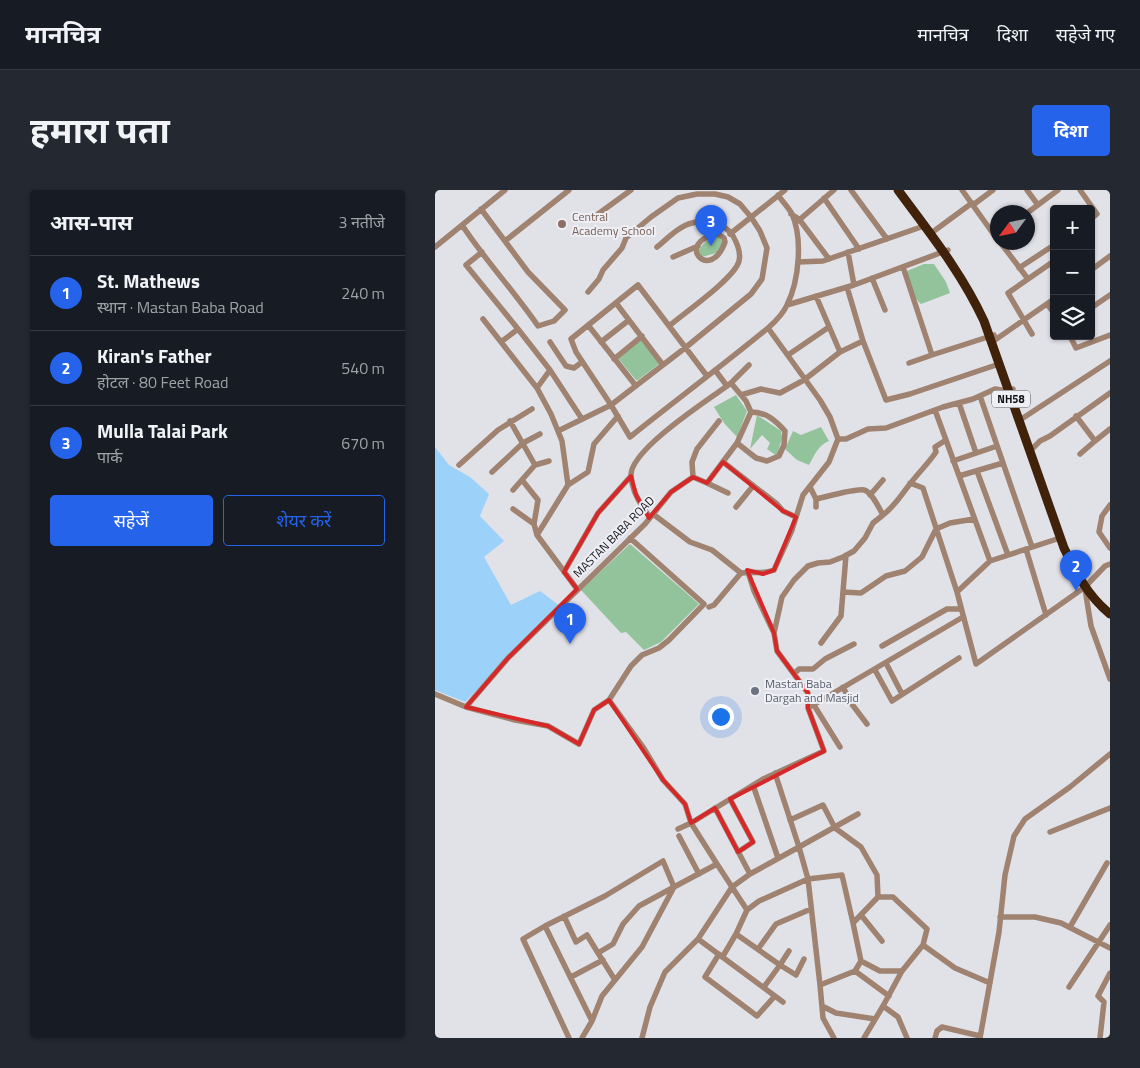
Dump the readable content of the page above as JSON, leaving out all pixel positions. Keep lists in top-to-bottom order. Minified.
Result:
{"streets":{"highway":["NH58"],"street":["MASTAN BABA ROAD"]},"places":["Central Academy School","Mastan Baba Dargah and Masjid"],"north":"bottom left","page":{"header":"मानचित्र","nav":["मानचित्र","दिशा","सहेजे गए"],"title":"हमारा पता","buttons":["दिशा",["सहेजें","शेयर करें"]],"heading":["आस-पास","3 नतीजे"],"map_buttons":["+","−"],"pins":["3","2","1"],"list":[{"mark":"1","name":"St. Mathews","note":"स्थान · Mastan Baba Road","value":"240 m"},{"mark":"2","name":"Kiran's Father","note":"होटल · 80 Feet Road","value":"540 m"},{"mark":"3","name":"Mulla Talai Park","note":"पार्क","value":"670 m"}]}}
